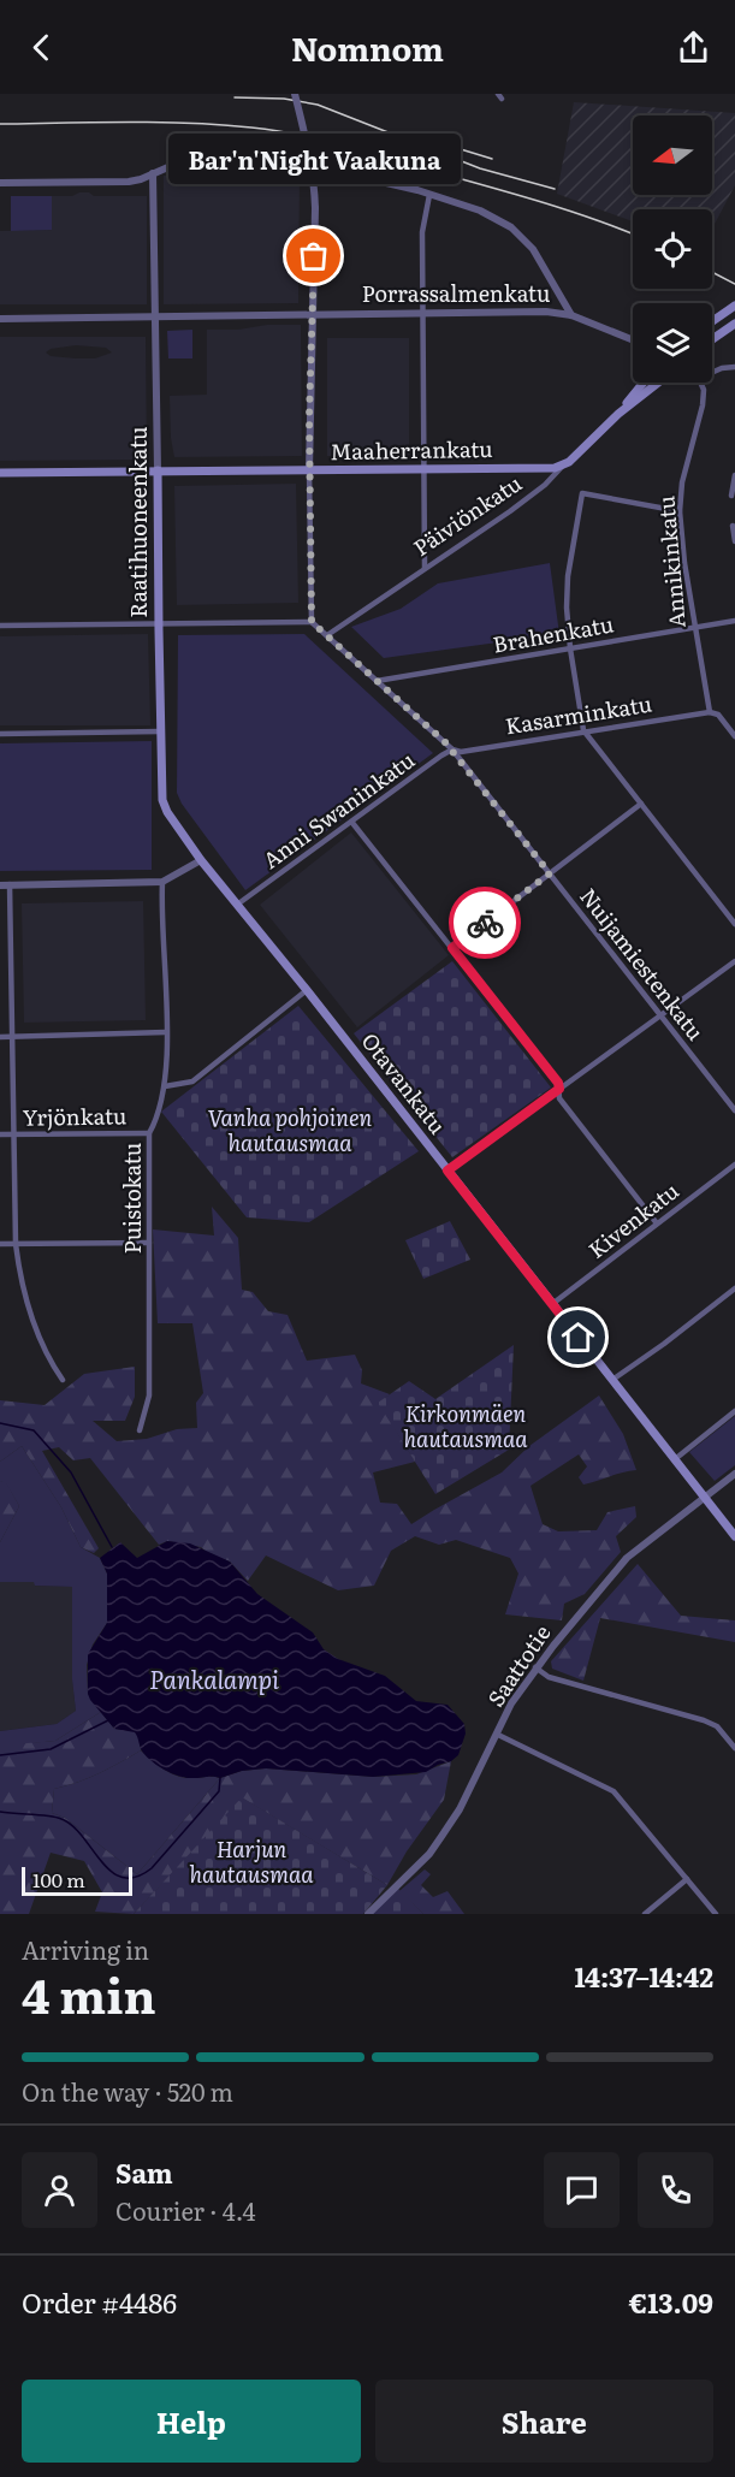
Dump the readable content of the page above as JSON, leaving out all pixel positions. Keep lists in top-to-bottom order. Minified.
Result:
{"streets":{"main road":["Maaherrankatu","Päiviönkatu","Raatihuoneenkatu","Otavankatu"],"street":["Porrassalmenkatu","Annikinkatu","Brahenkatu","Kasarminkatu","Anni Swaninkatu","Nuijamiestenkatu","Yrjönkatu","Puistokatu","Kivenkatu","Saattotie"]},"crossings":[["Porrassalmenkatu","Raatihuoneenkatu"],["Maaherrankatu","Päiviönkatu"],["Maaherrankatu","Raatihuoneenkatu"],["Päiviönkatu","Nuijamiestenkatu"],["Raatihuoneenkatu","Otavankatu"],["Annikinkatu","Brahenkatu"],["Annikinkatu","Kasarminkatu"],["Brahenkatu","Nuijamiestenkatu"],["Kasarminkatu","Anni Swaninkatu"],["Kasarminkatu","Nuijamiestenkatu"],["Anni Swaninkatu","Nuijamiestenkatu"],["Anni Swaninkatu","Otavankatu"],["Otavankatu","Kivenkatu"],["Otavankatu","Saattotie"],["Yrjönkatu","Puistokatu"]],"water":["Pankalampi"],"parks":["Vanha pohjoinen hautausmaa","Kirkonmäen hautausmaa","Harjun hautausmaa"],"places":["Bar'n'Night Vaakuna"],"scale_bar":"100 m","north":"left","page":{"header":"Nomnom","bubble":"Bar'n'Night Vaakuna","scale":"100 m","heading":["4 min","Arriving in","14:37–14:42"],"panel":["Sam","Courier · 4.4","Order #4486","€13.09"],"bar":"On the way · 520 m","buttons":["Help","Share"]}}
